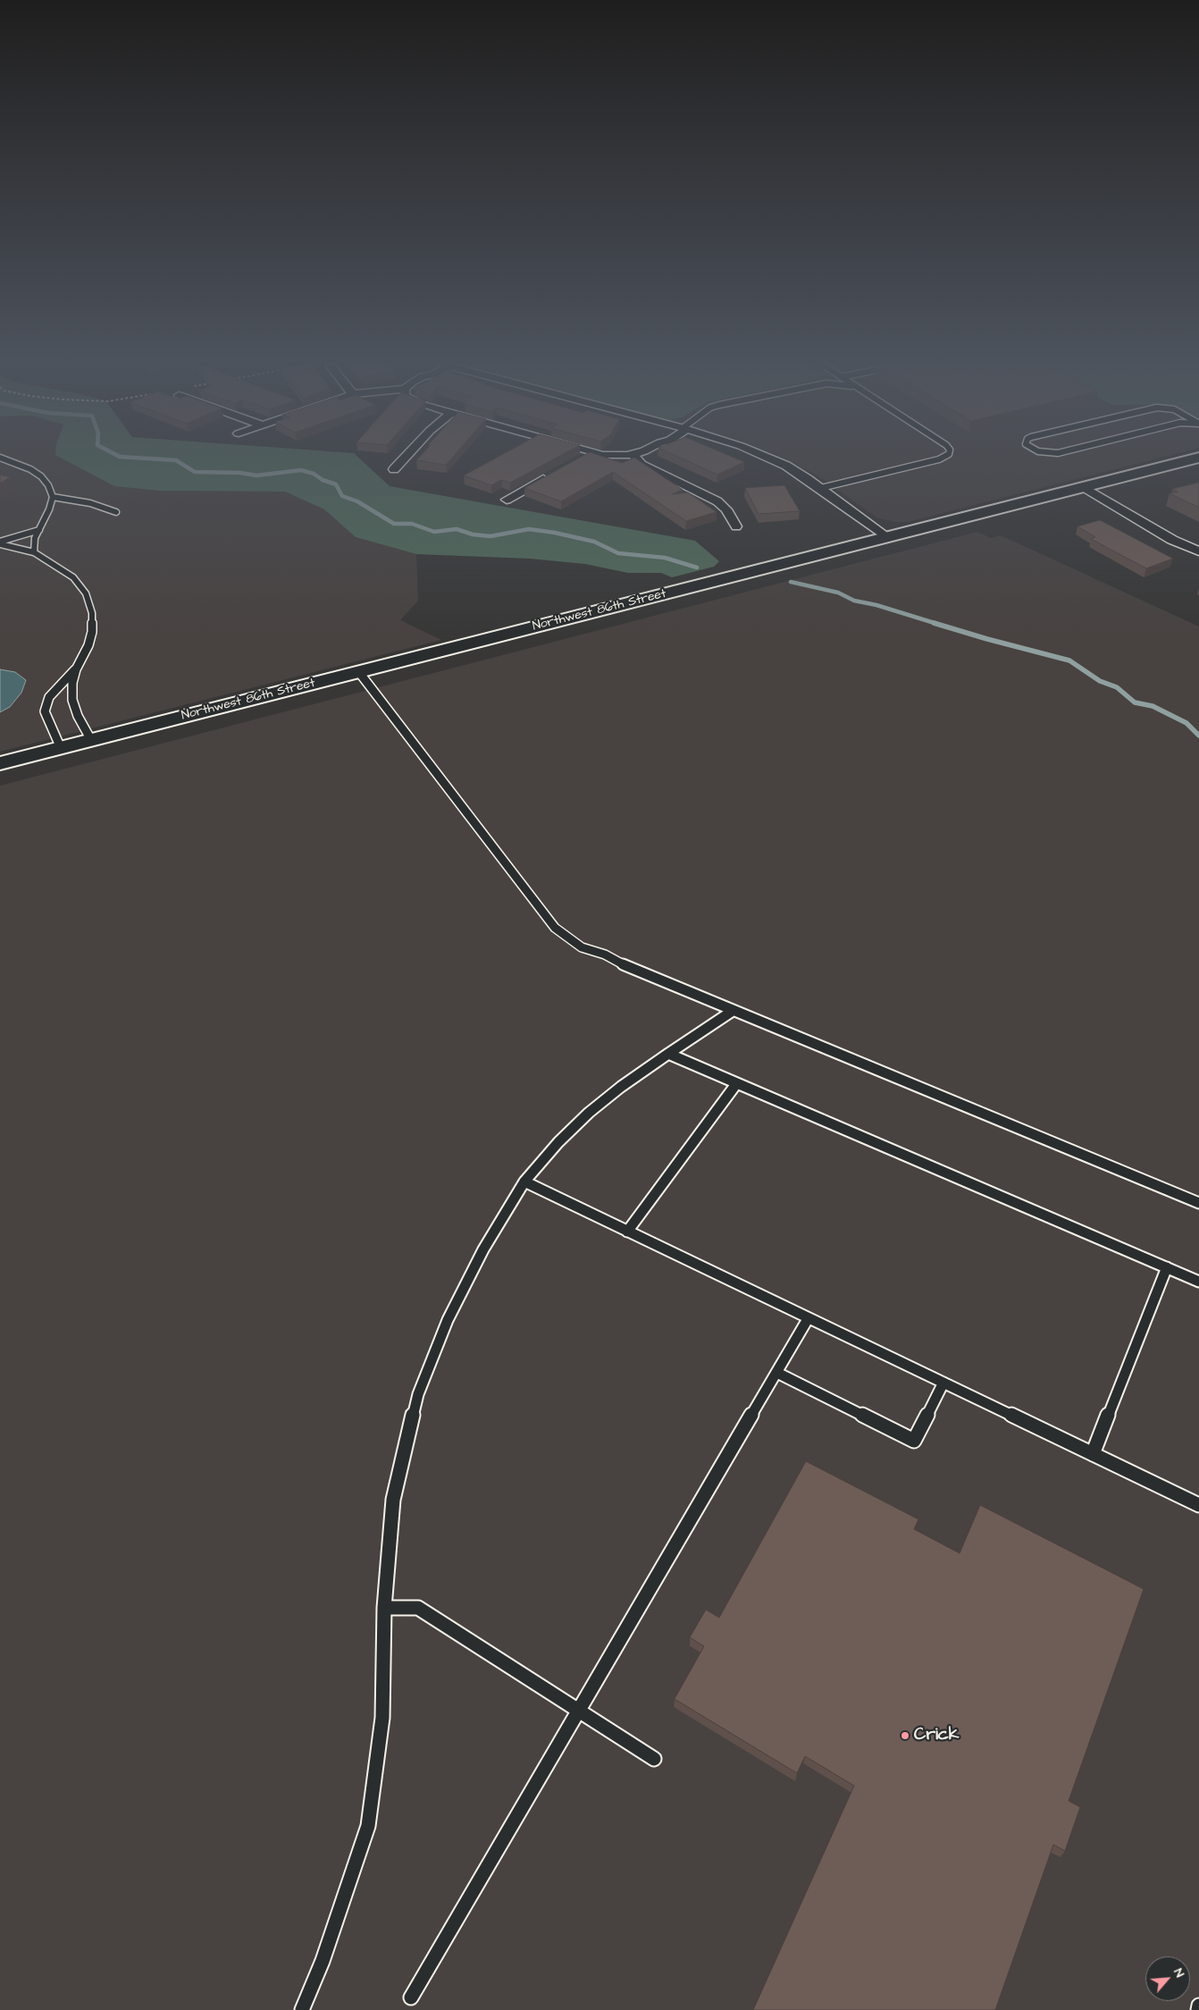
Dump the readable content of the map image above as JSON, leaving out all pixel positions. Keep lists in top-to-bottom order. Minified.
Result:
{"streets":{"main road":["Northwest 86th Street"]},"places":["Crick"],"north":"top right"}
